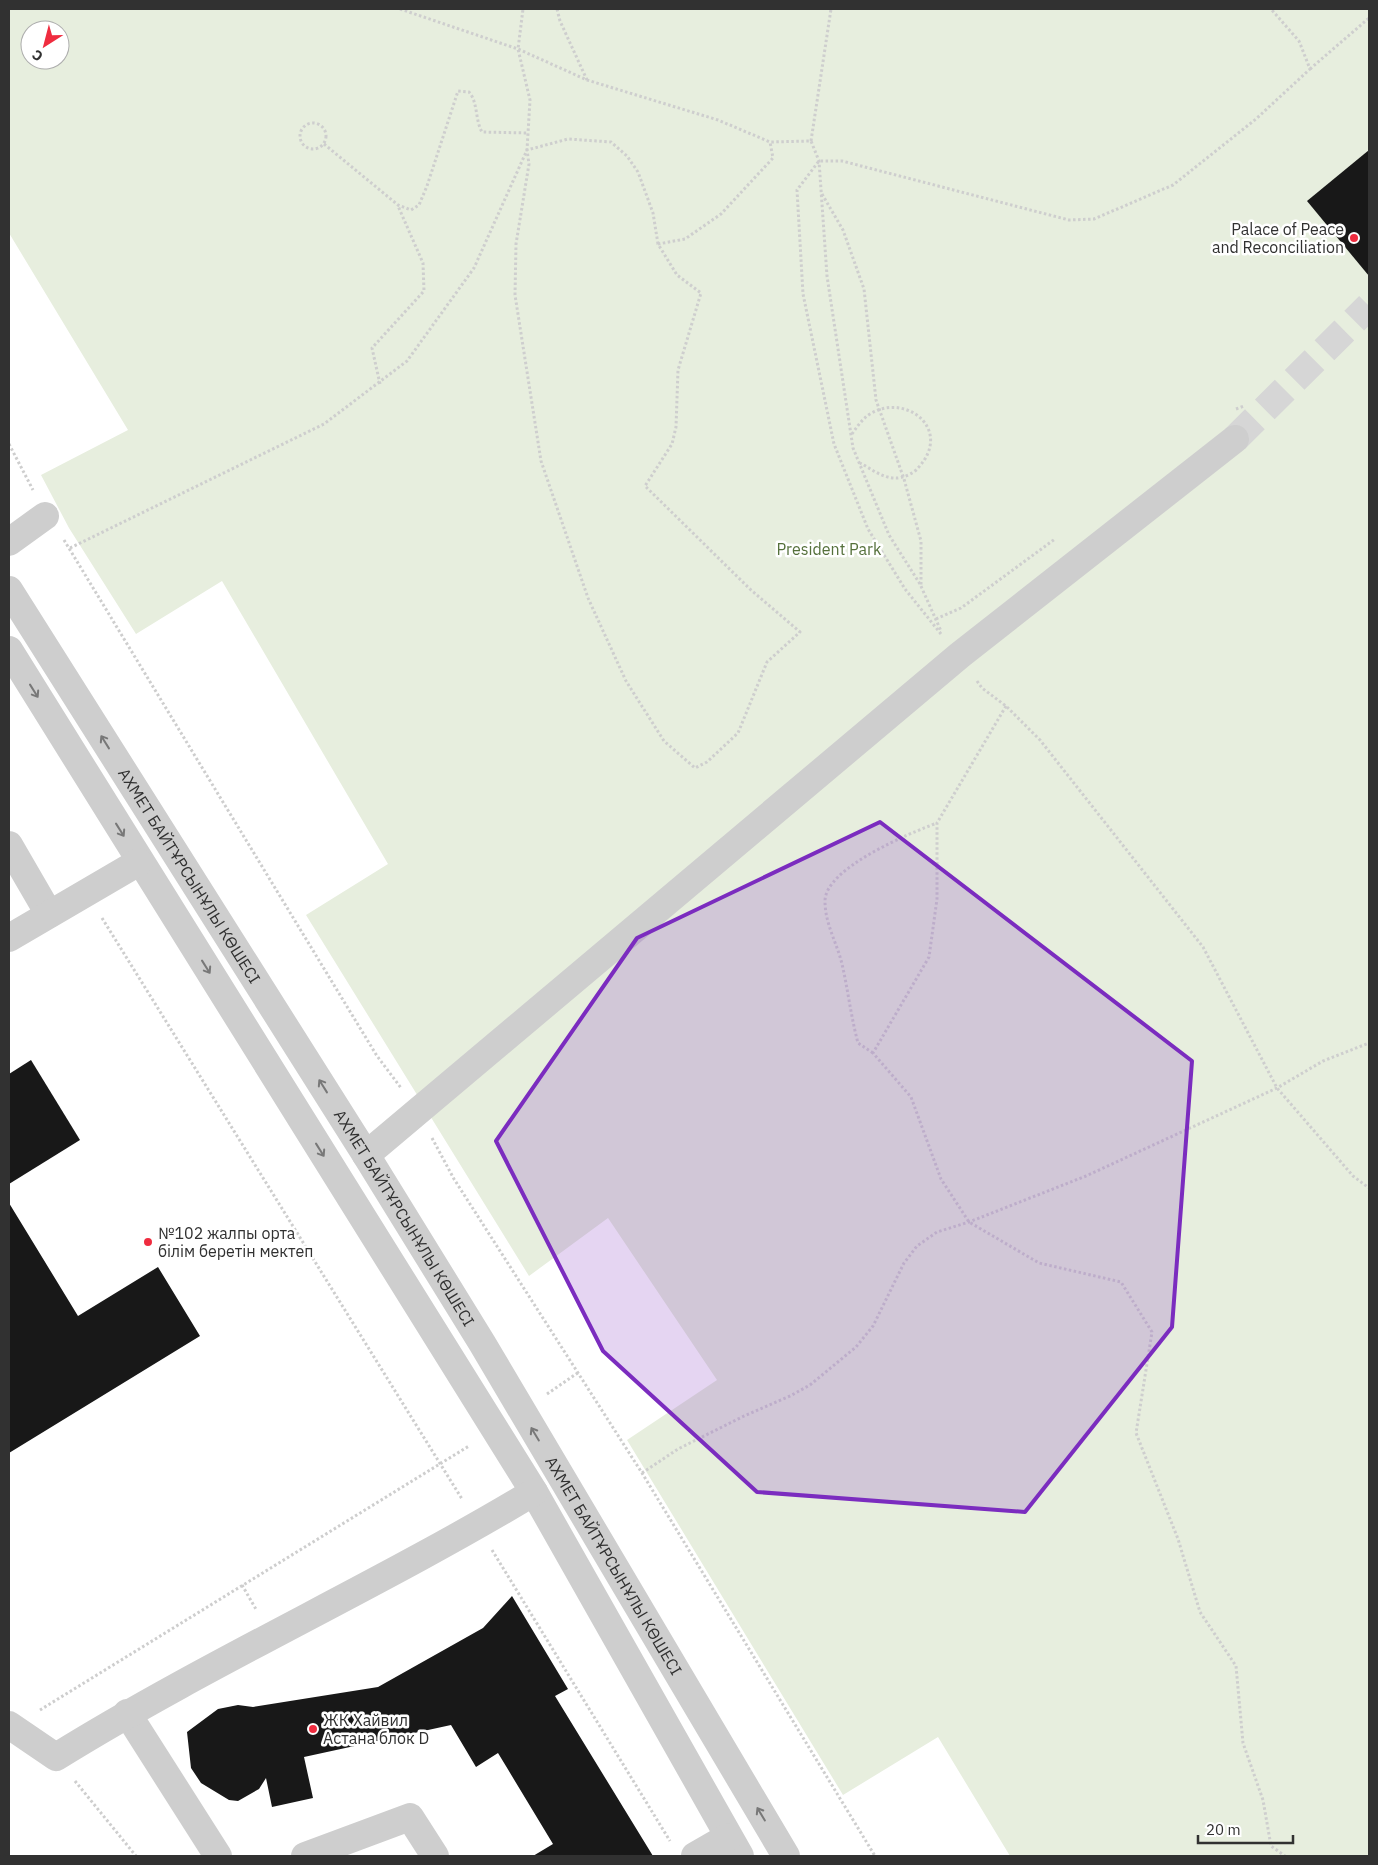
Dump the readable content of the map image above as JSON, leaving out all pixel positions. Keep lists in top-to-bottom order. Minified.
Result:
{"streets":{"street":["АХМЕТ БАЙТҰРСЫНҰЛЫ КӨШЕСІ"]},"parks":["President Park"],"places":["Palace of Peace and Reconciliation","№102 жалпы орта білім беретін мектеп","ЖК Хайвил Астана блок D"],"scale_bar":"20 m","north":"bottom left"}
